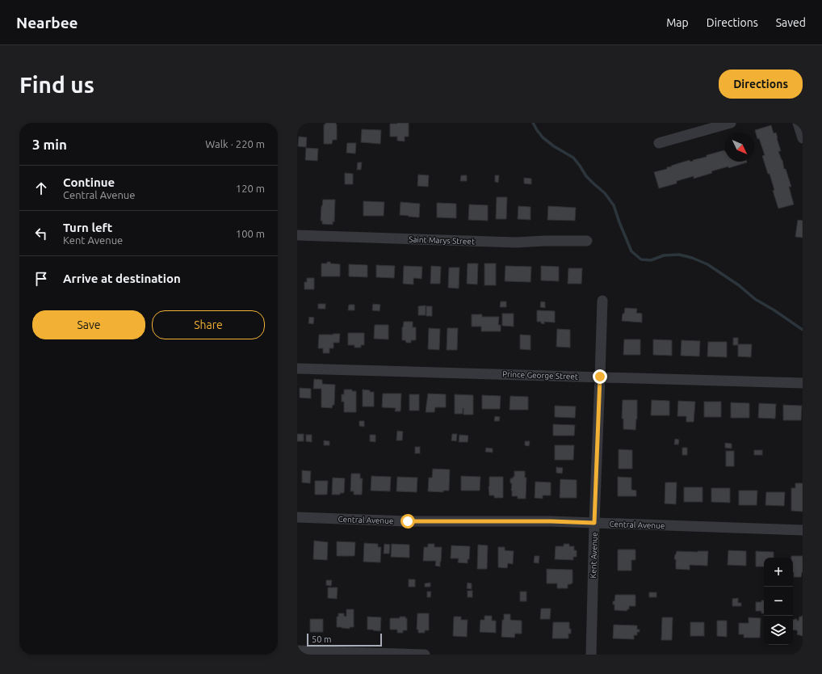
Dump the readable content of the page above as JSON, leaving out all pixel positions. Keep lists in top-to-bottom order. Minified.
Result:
{"streets":{"street":["Saint Marys Street","Prince George Street","Central Avenue","Kent Avenue"]},"crossings":[["Prince George Street","Kent Avenue"],["Central Avenue","Kent Avenue"]],"scale_bar":"50 m","north":"bottom right","page":{"header":"Nearbee","nav":["Map","Directions","Saved"],"buttons":["Directions",["Save","Share"]],"title":"Find us","heading":["3 min","Walk · 220 m"],"list":[["Continue","Central Avenue","120 m"],["Turn left","Kent Avenue","100 m"],"Arrive at destination"],"map_buttons":["+","−"],"scale":"50 m"}}
